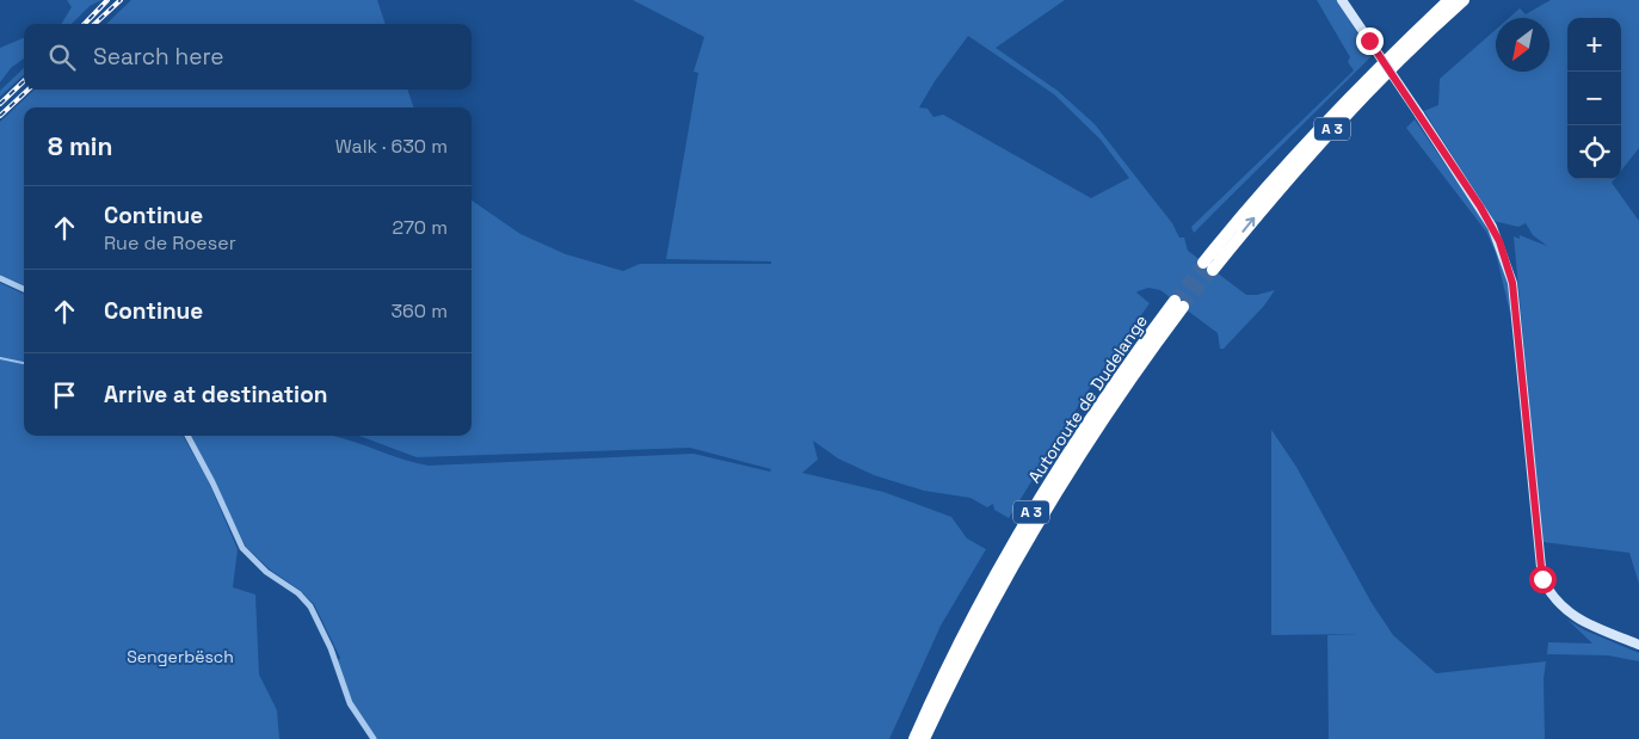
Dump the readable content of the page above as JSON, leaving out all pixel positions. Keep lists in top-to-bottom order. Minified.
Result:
{"streets":{"highway":["A 3","Autoroute de Dudelange"]},"parks":["Sengerbësch"],"north":"bottom left","page":{"map_buttons":["+","−"],"search":"Search here","heading":["8 min","Walk · 630 m"],"list":[["Continue","Rue de Roeser","270 m"],["Continue","360 m"],"Arrive at destination"]}}
